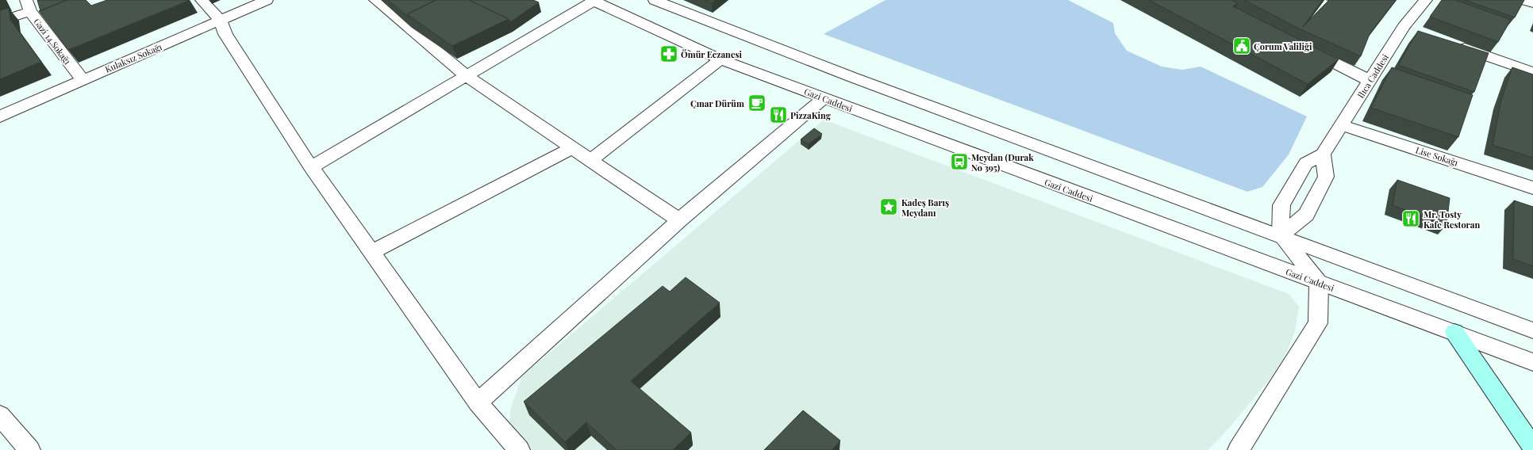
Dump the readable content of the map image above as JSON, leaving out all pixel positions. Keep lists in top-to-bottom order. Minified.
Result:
{"streets":{"street":["Gazi 14.Sokağı","Kulaksız Sokağı","Ilıca Caddesi","Gazi Caddesi","Lise Sokağı"]},"crossings":[["Gazi 14.Sokağı","Kulaksız Sokağı"],["Ilıca Caddesi","Lise Sokağı"]],"places":{"public building":["Çorum Valiliği"],"pharmacy":["Ömür Eczanesi"],"cafe":["Çınar Dürüm"],"restaurant":["PizzaKing","Mr. Tosty Kafe Restoran"],"bus stop":["Meydan (Durak No 395)"],"place":["Kadeş Barış Meydanı"]}}
